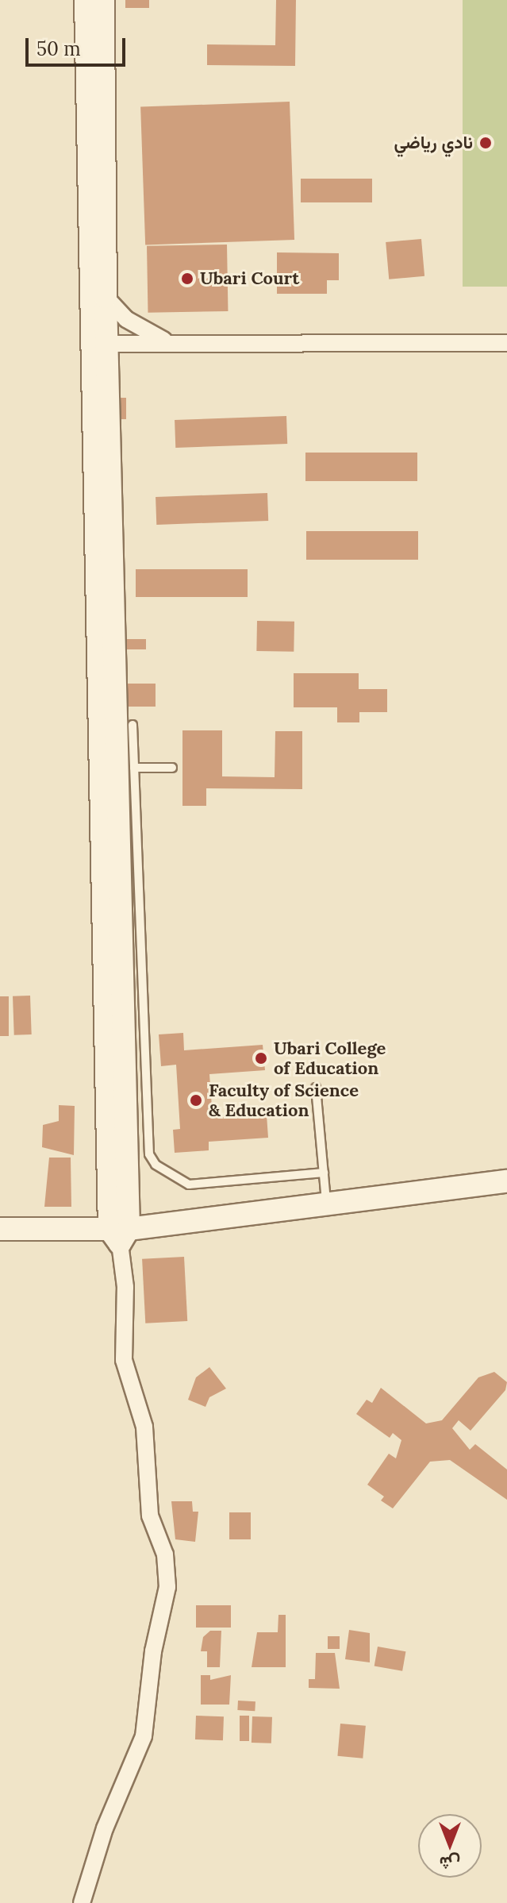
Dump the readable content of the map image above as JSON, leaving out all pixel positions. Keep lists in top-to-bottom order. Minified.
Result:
{"places":["نادي رياضي","Ubari Court","Ubari College of Education","Faculty of Science & Education"],"scale_bar":"50 m","north":"bottom"}
